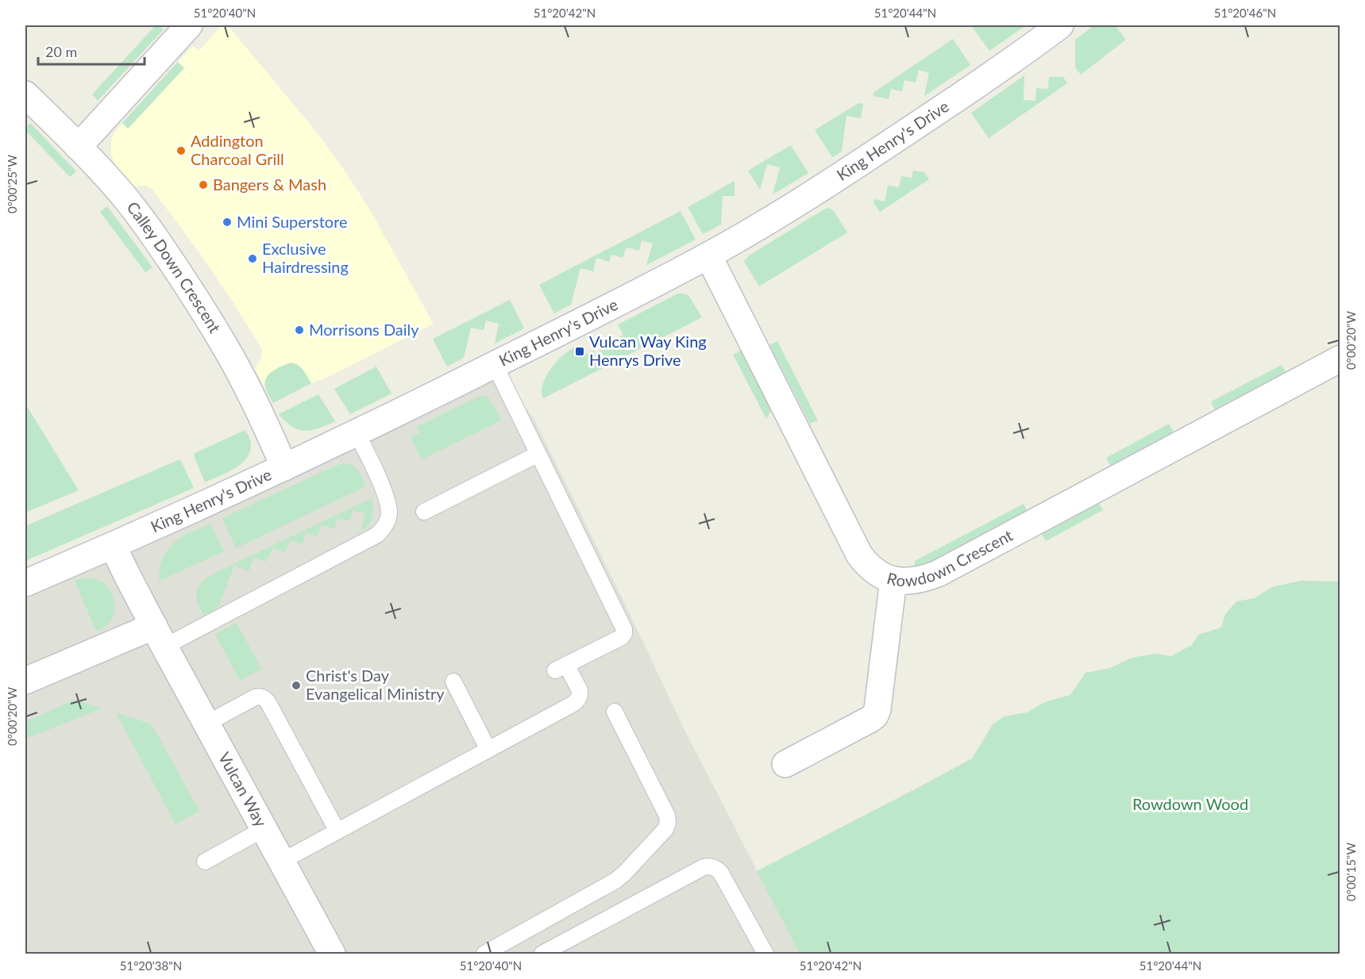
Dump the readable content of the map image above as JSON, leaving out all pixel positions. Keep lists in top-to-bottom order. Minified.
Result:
{"streets":{"street":["King Henry's Drive","Calley Down Crescent","Rowdown Crescent","Vulcan Way"]},"crossings":[["King Henry's Drive","Calley Down Crescent"],["King Henry's Drive","Rowdown Crescent"],["King Henry's Drive","Vulcan Way"]],"parks":["Rowdown Wood"],"places":{"other":["Addington Charcoal Grill","Bangers & Mash","Mini Superstore","Exclusive Hairdressing","Morrisons Daily","Christ's Day Evangelical Ministry"],"transit":["Vulcan Way King Henrys Drive"]},"scale_bar":"20 m","coordinates":["51°20'40\"N","51°20'42\"N","51°20'44\"N","51°20'46\"N","0°00'25\"W","0°00'20\"W","0°00'15\"W","51°20'38\"N"]}
